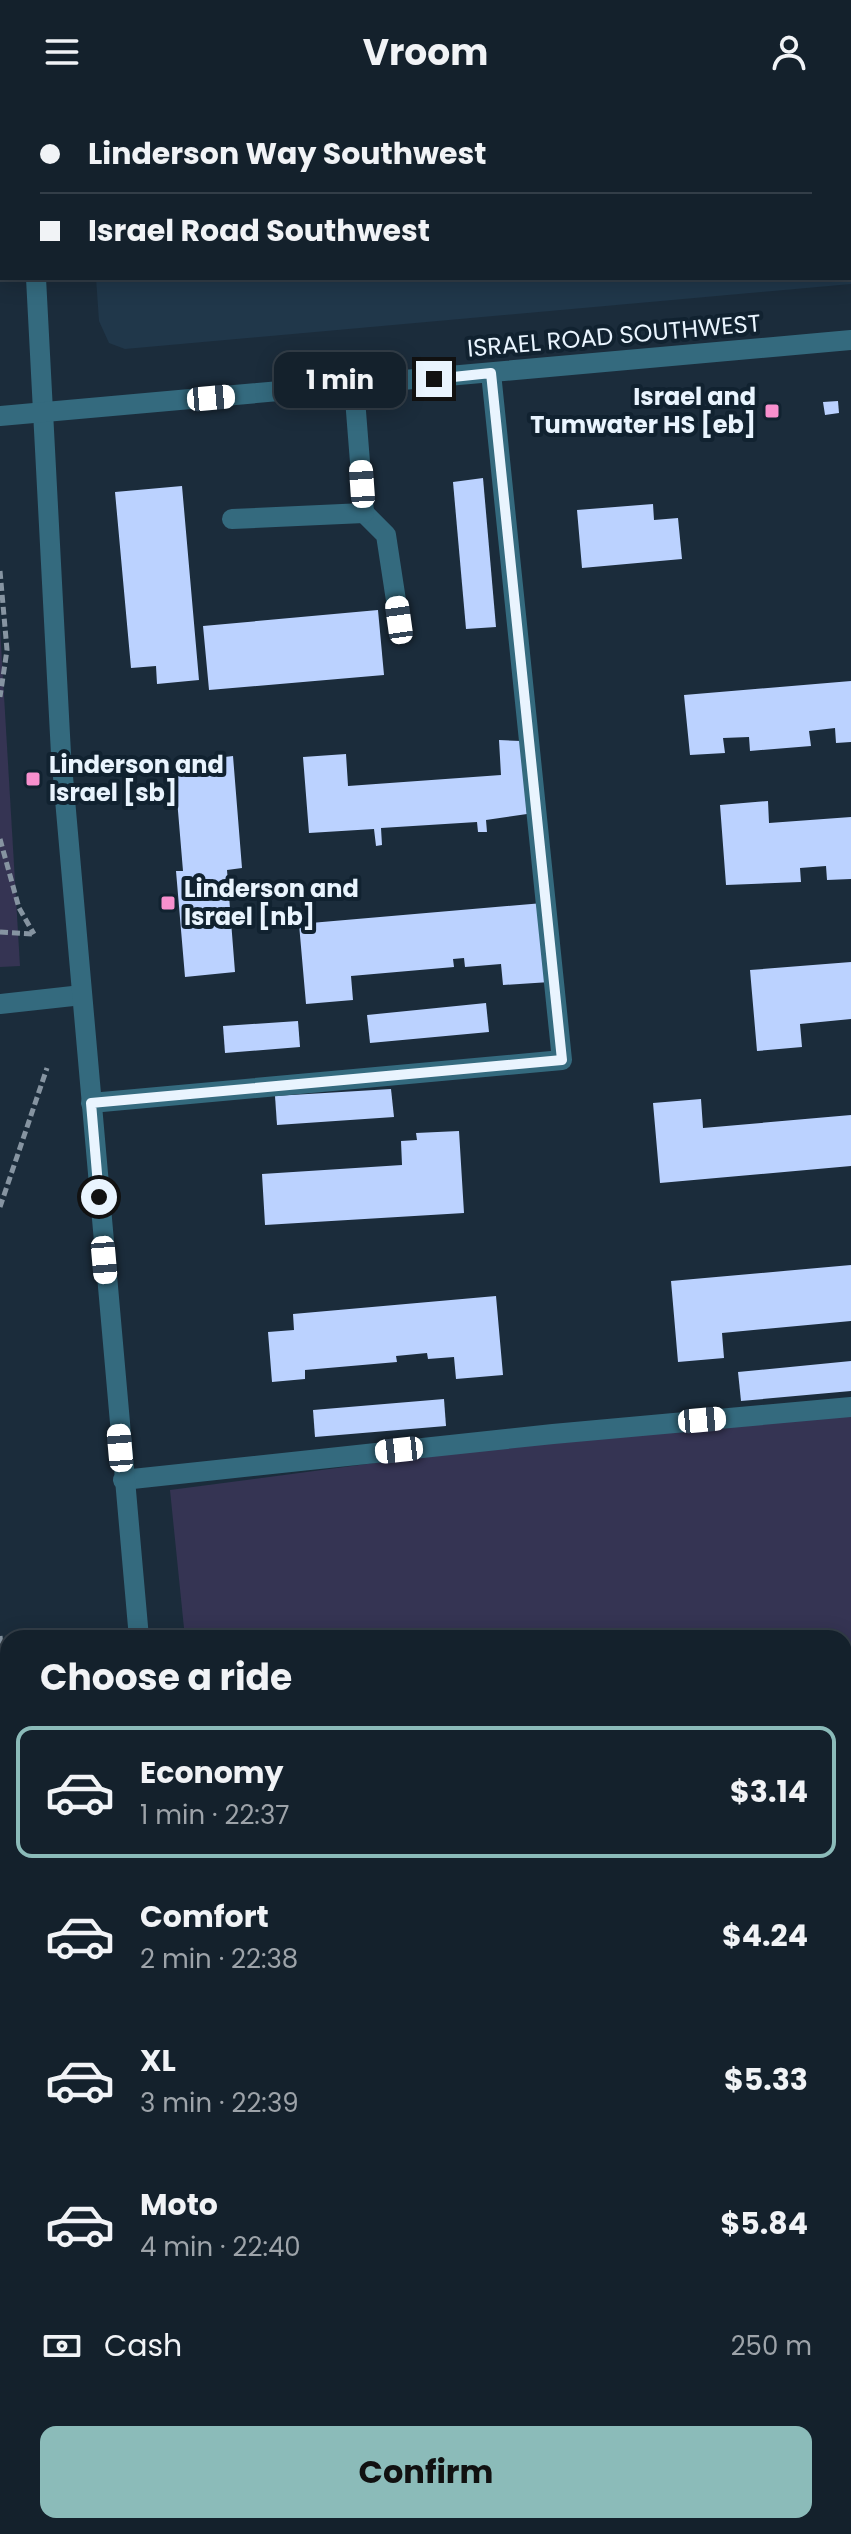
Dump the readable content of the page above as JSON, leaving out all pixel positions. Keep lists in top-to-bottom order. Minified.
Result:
{"streets":{"street":["ISRAEL ROAD SOUTHWEST"]},"places":{"transit":["Israel and Tumwater HS [eb]","Linderson and Israel [sb]","Linderson and Israel [nb]"]},"page":{"header":"Vroom","banner":["Linderson Way Southwest","Israel Road Southwest"],"bubble":"1 min","heading":"Choose a ride","list":[{"name":"Economy","note":"1 min · 22:37","value":"$3.14"},{"name":"Comfort","note":"2 min · 22:38","value":"$4.24"},{"name":"XL","note":"3 min · 22:39","value":"$5.33"},{"name":"Moto","note":"4 min · 22:40","value":"$5.84"}],"pay":["Cash","250 m"],"buttons":"Confirm"}}
